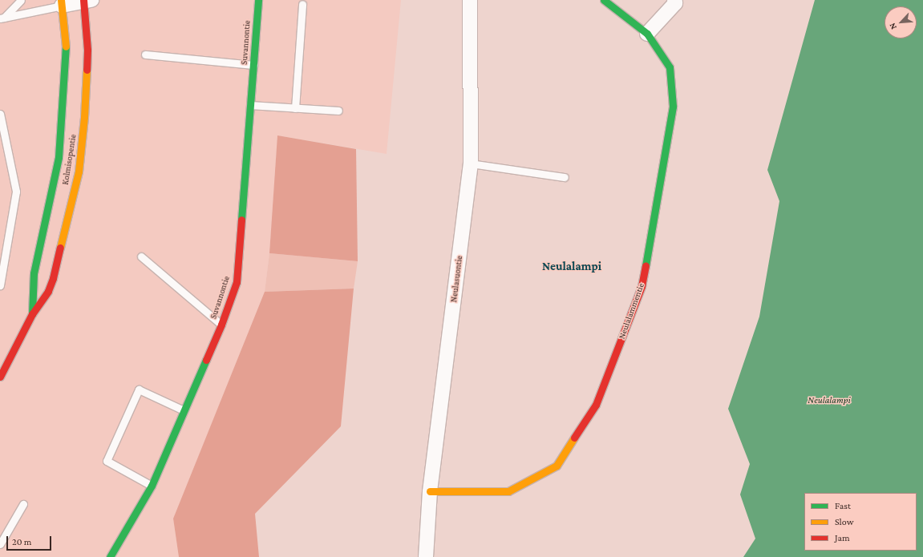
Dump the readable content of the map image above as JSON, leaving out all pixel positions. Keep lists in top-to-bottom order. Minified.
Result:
{"streets":{"street":["Suvannontie","Kolmisopentie","Neulasuontie","Neulalammentie"]},"crossings":[["Neulasuontie","Neulalammentie"]],"districts":["Neulalampi"],"water":["Neulalampi"],"legend":["Fast","Slow","Jam"],"scale_bar":"20 m","north":"bottom left"}
